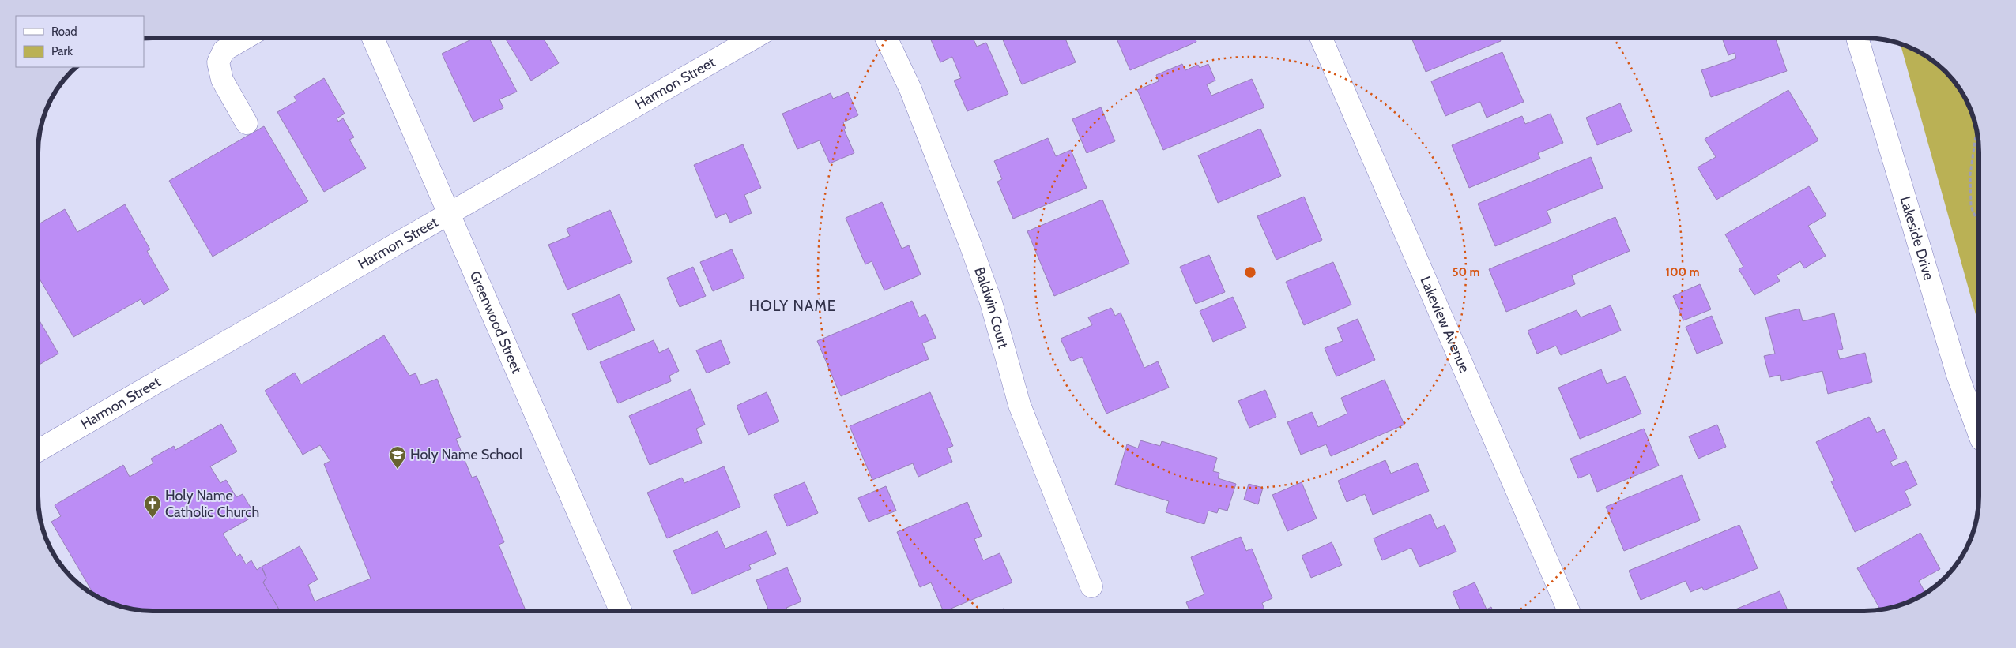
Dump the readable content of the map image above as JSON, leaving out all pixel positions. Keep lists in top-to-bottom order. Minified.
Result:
{"streets":{"street":["Harmon Street","Lakeside Drive","Baldwin Court","Greenwood Street","Lakeview Avenue"]},"crossings":[["Harmon Street","Greenwood Street"]],"districts":["HOLY NAME"],"places":{"school or university":["Holy Name School"],"church":["Holy Name Catholic Church"]},"legend":["Road","Park"],"rings":["50 m","100 m"]}
